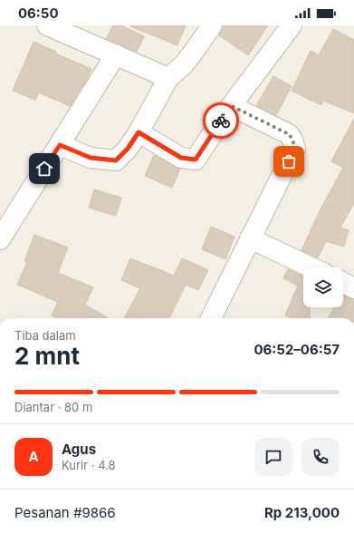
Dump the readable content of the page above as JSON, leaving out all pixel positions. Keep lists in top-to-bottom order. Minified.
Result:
{"page":{"status":"06:50","heading":["2 mnt","Tiba dalam","06:52–06:57"],"panel":["Agus","Kurir · 4.8","Pesanan #9866","Rp 213,000"],"bar":"Diantar · 80 m","round":"A"}}
